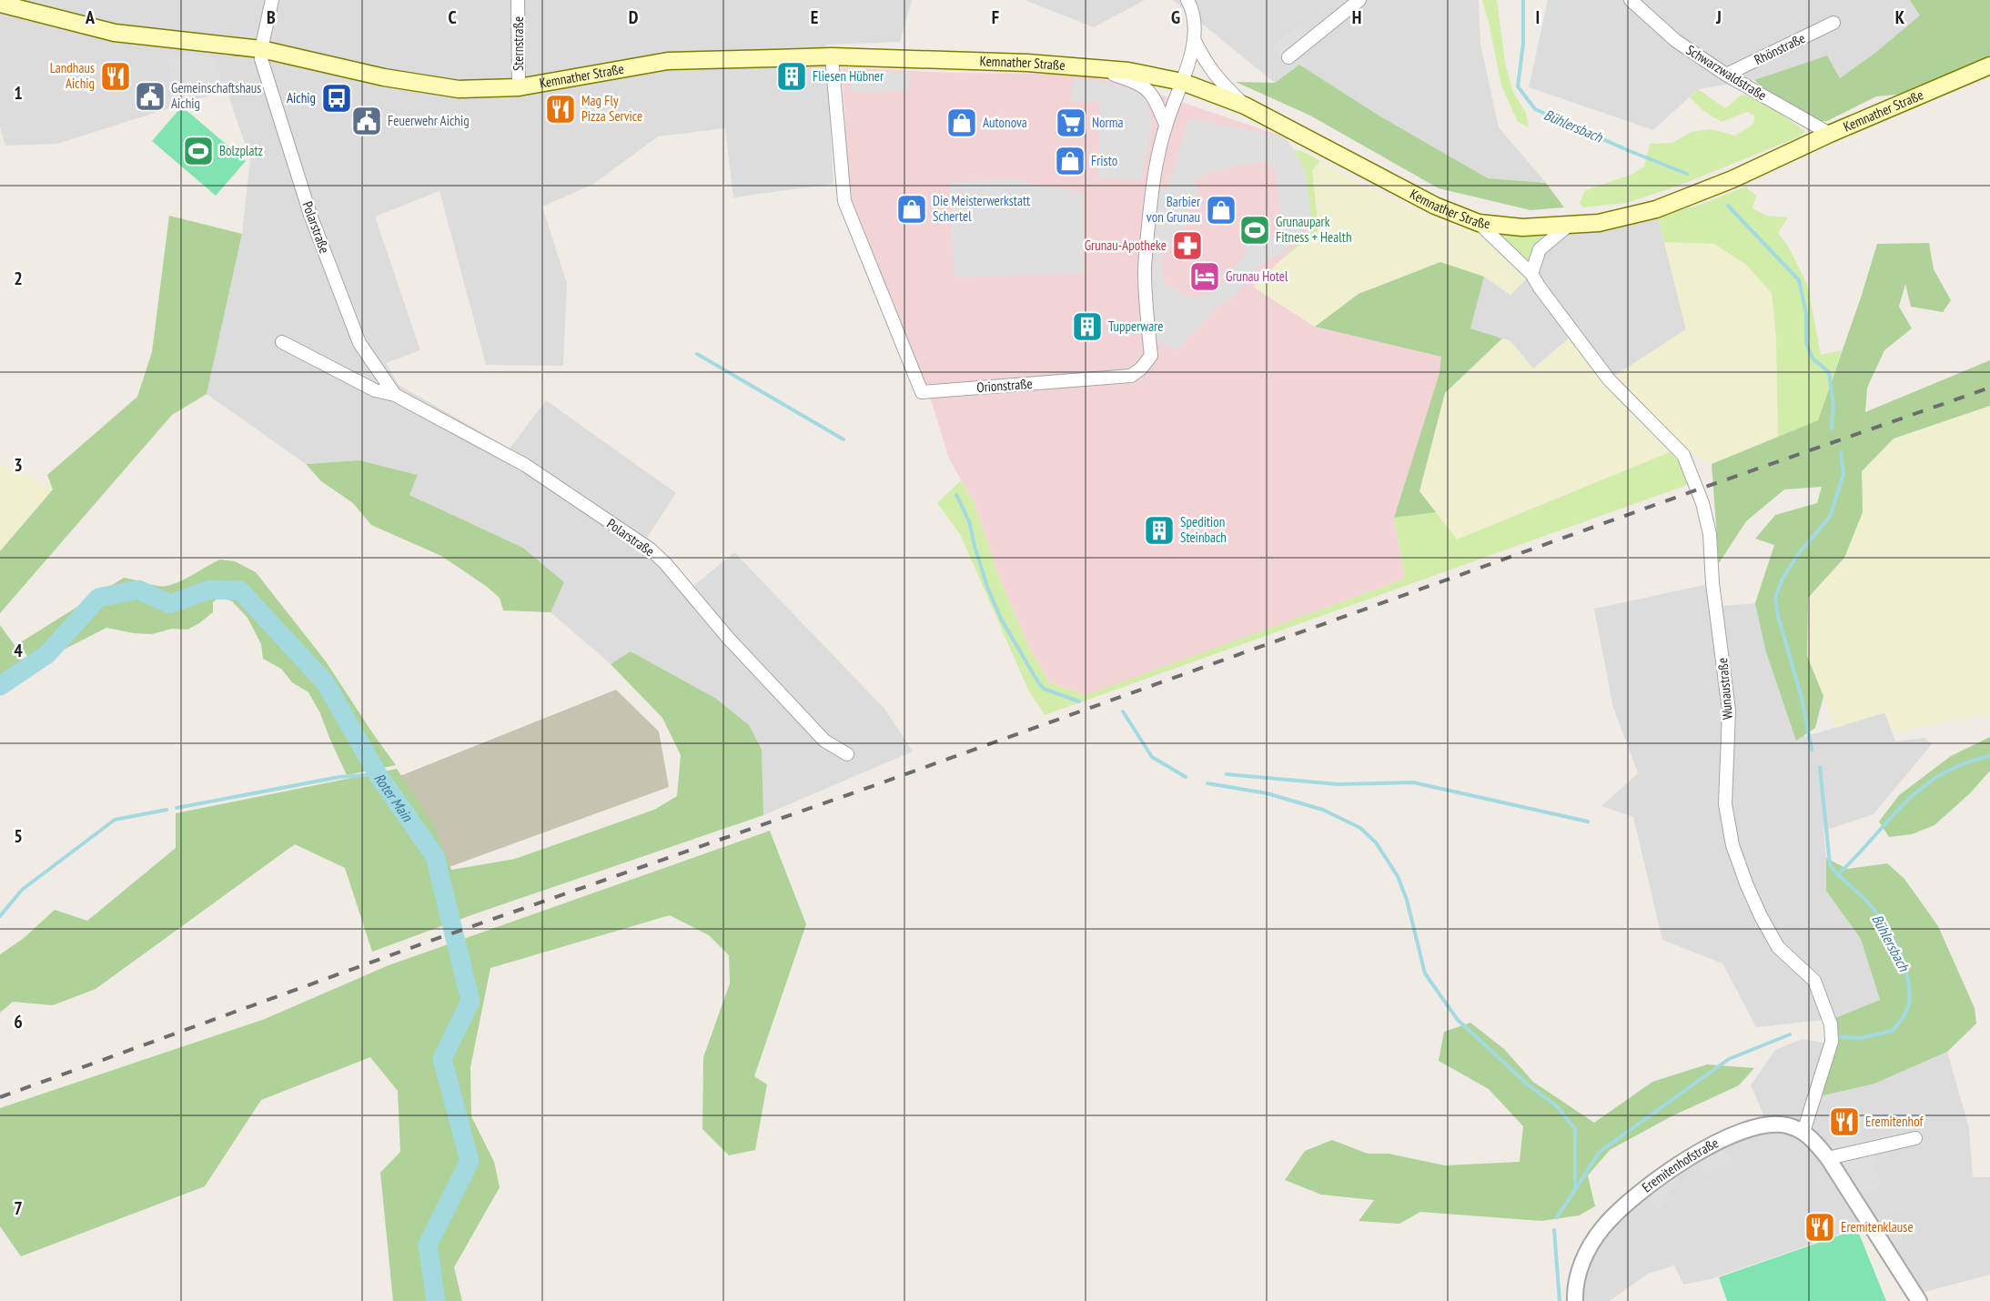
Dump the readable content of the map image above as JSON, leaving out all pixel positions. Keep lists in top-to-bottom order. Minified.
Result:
{"streets":{"main road":["Kemnather Straße"],"street":["Sternstraße","Rhönstraße","Schwarzwaldstraße","Polarstraße","Orionstraße","Wunaustraße","Eremitenhofstraße"]},"crossings":[["Sternstraße","Kemnather Straße"],["Rhönstraße","Schwarzwaldstraße"],["Kemnather Straße","Schwarzwaldstraße"],["Kemnather Straße","Polarstraße"],["Kemnather Straße","Orionstraße"],["Kemnather Straße","Wunaustraße"],["Wunaustraße","Eremitenhofstraße"]],"water":["Bühlersbach","Roter Main"],"places":{"restaurant":["Landhaus Aichig","Mag Fly Pizza Service","Eremitenhof","Eremitenklause"],"building":["Fliesen Hübner","Tupperware","Spedition Steinbach"],"public building":["Gemeinschaftshaus Aichig","Feuerwehr Aichig"],"bus stop":["Aichig"],"shop":["Autonova","Fristo","Die Meisterwerkstatt Schertel","Barbier von Grunau"],"supermarket":["Norma"],"sports":["Bolzplatz","Grunaupark Fitness + Health"],"pharmacy":["Grunau-Apotheke"],"hotel":["Grunau Hotel"]},"grid":{"columns":["A","B","C","D","E","F","G","H","I","J","K"],"rows":["1","2","3","4","5","6","7"]}}
